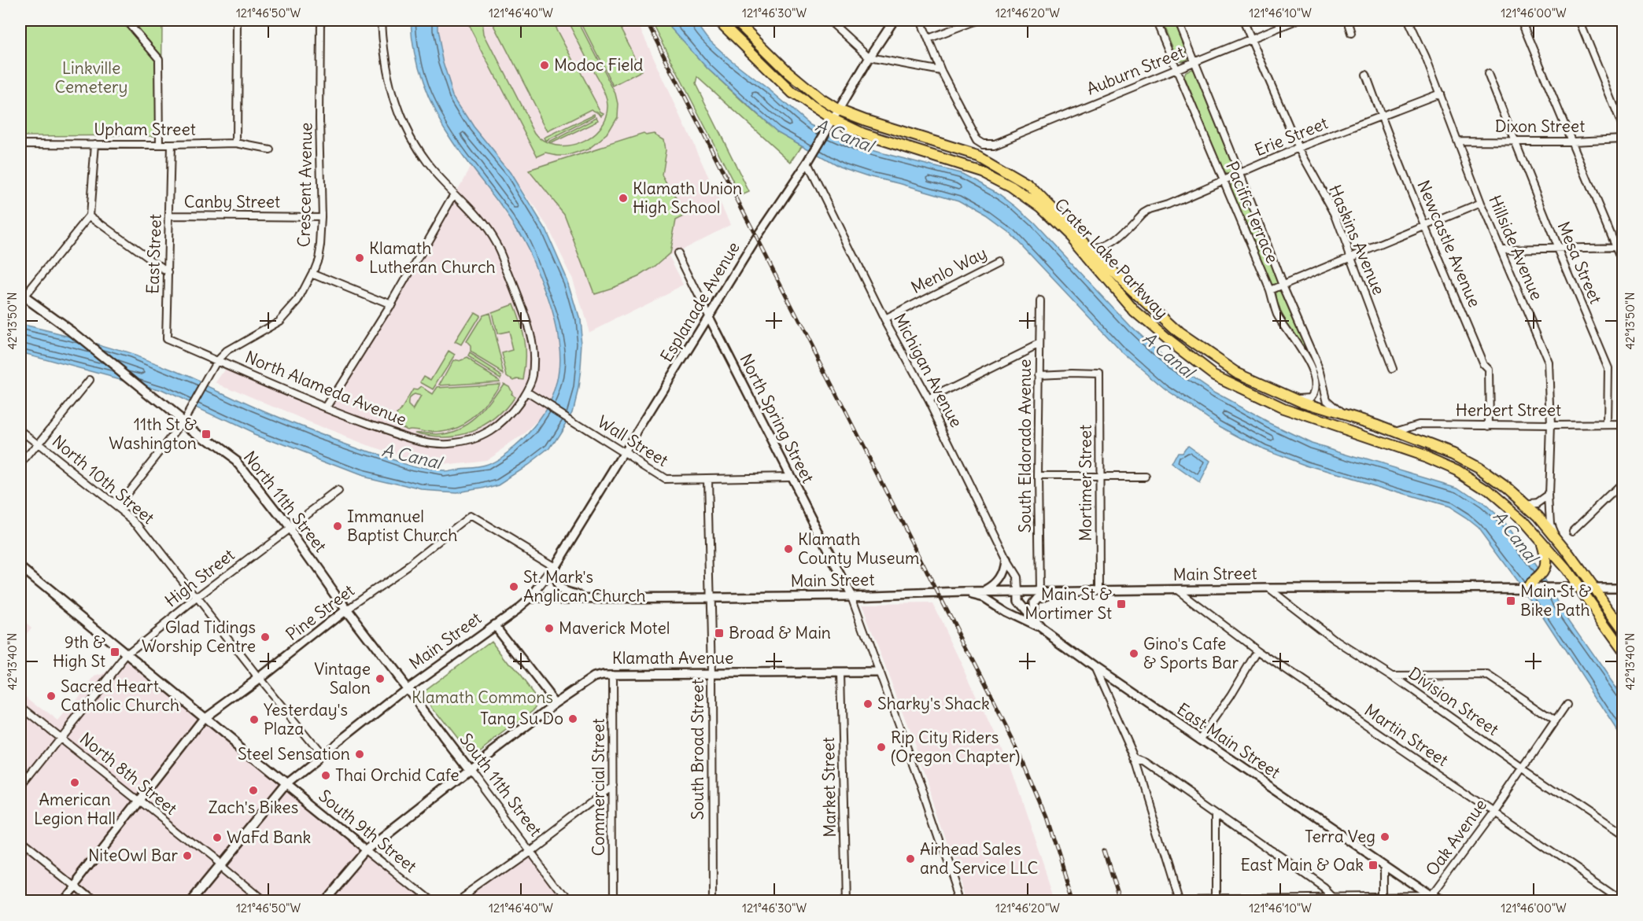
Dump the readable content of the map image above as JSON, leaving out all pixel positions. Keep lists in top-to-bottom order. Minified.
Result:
{"streets":{"main road":["Crater Lake Parkway","North 11th Street","Main Street","Klamath Avenue","South 11th Street"],"street":["Auburn Street","Dixon Street","Upham Street","Erie Street","Crescent Avenue","Canby Street","Pacific Terrace","Haskins Avenue","Newcastle Avenue","Hillside Avenue","East Street","Mesa Street","Menlo Way","Esplanade Avenue","Michigan Avenue","North Alameda Avenue","Herbert Street","North Spring Street","Wall Street","South Eldorado Avenue","North 10th Street","Mortimer Street","High Street","Pine Street","Division Street","Martin Street","East Main Street","South Broad Street","North 8th Street","Commercial Street","Market Street","South 9th Street","Oak Avenue"]},"crossings":[["Auburn Street","Pacific Terrace"],["Auburn Street","Haskins Avenue"],["Dixon Street","Hillside Avenue"],["Dixon Street","Mesa Street"],["Upham Street","East Street"],["Erie Street","Pacific Terrace"],["Erie Street","Haskins Avenue"],["Erie Street","Newcastle Avenue"],["Erie Street","Hillside Avenue"],["Erie Street","Crater Lake Parkway"],["Crescent Avenue","Canby Street"],["Crescent Avenue","East Street"],["Crescent Avenue","North Alameda Avenue"],["Crescent Avenue","North 10th Street"],["Crescent Avenue","North 11th Street"],["Canby Street","East Street"],["Pacific Terrace","Crater Lake Parkway"],["Newcastle Avenue","Herbert Street"],["Hillside Avenue","Crater Lake Parkway"],["Hillside Avenue","Herbert Street"],["East Street","North Alameda Avenue"],["Crater Lake Parkway","Esplanade Avenue"],["Crater Lake Parkway","Herbert Street"],["Crater Lake Parkway","Main Street"],["Mesa Street","Herbert Street"],["Menlo Way","Michigan Avenue"],["Esplanade Avenue","Michigan Avenue"],["Esplanade Avenue","North Spring Street"],["Esplanade Avenue","Wall Street"],["Esplanade Avenue","Main Street"],["Esplanade Avenue","Pine Street"],["Michigan Avenue","Main Street"],["Michigan Avenue","East Main Street"],["North Alameda Avenue","Wall Street"],["North Spring Street","Wall Street"],["North Spring Street","Main Street"],["Wall Street","South Broad Street"],["South Eldorado Avenue","Mortimer Street"],["South Eldorado Avenue","Main Street"],["North 10th Street","Main Street"],["North 10th Street","High Street"],["North 10th Street","Pine Street"],["Mortimer Street","Main Street"],["North 11th Street","Main Street"],["North 11th Street","High Street"],["North 11th Street","Pine Street"],["North 11th Street","South 11th Street"],["Main Street","Division Street"],["Main Street","Martin Street"],["Main Street","East Main Street"],["Main Street","South Broad Street"],["Main Street","North 8th Street"],["Main Street","South 11th Street"],["Main Street","South 9th Street"],["High Street","North 8th Street"],["Pine Street","North 8th Street"],["Klamath Avenue","South Broad Street"],["Klamath Avenue","South 11th Street"],["Klamath Avenue","Commercial Street"],["Klamath Avenue","Market Street"],["Klamath Avenue","South 9th Street"],["Division Street","Oak Avenue"],["Martin Street","Oak Avenue"],["East Main Street","Oak Avenue"]],"water":["A Canal"],"parks":["Linkville Cemetery","Klamath Commons"],"places":{"other":["Modoc Field","Klamath Union High School","Klamath Lutheran Church","Immanuel Baptist Church","Klamath County Museum","St. Mark's Anglican Church","Maverick Motel","Glad Tidings Worship Centre","Gino's Cafe & Sports Bar","Vintage Salon","Sacred Heart Catholic Church","Sharky's Shack","Tang Su Do","Yesterday's Plaza","Rip City Riders (Oregon Chapter)","Steel Sensation","Thai Orchid Cafe","American Legion Hall","Zach's Bikes","Terra Veg","WaFd Bank","NiteOwl Bar","Airhead Sales and Service LLC"],"transit":["11th St & Washington","Main St & Bike Path","Main St & Mortimer St","Broad & Main","9th & High St","East Main & Oak"]},"coordinates":["121°46'50\"W","121°46'40\"W","121°46'30\"W","121°46'20\"W","121°46'10\"W","121°46'00\"W","42°13'50\"N","42°13'40\"N"]}
